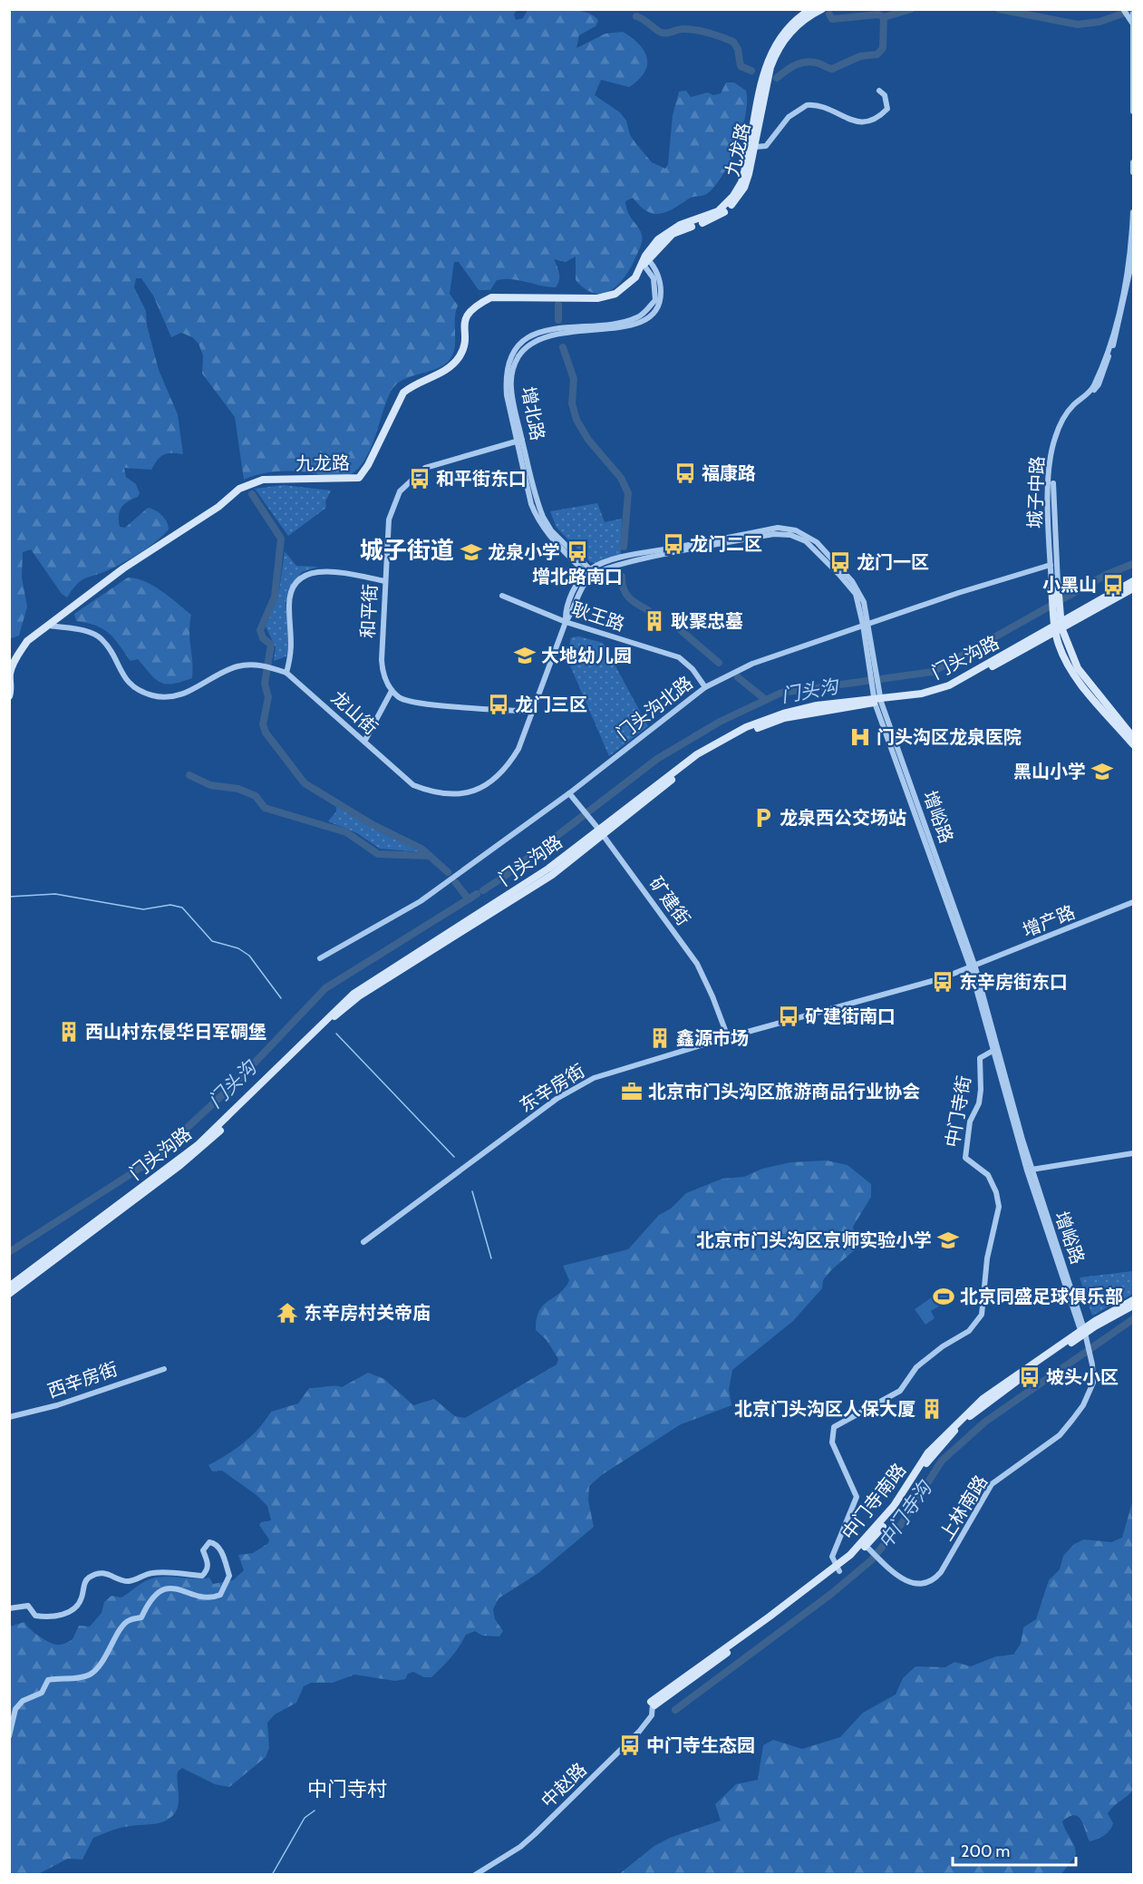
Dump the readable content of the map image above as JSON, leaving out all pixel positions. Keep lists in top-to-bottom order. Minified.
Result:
{"streets":{"main road":["九龙路","门头沟路","中门寺南路"],"street":["增北路","城子中路","和平街","耿王路","门头沟北路","龙山街","增峪路","矿建街","增产路","东辛房街","中门寺街","西辛房街","上林南路","中赵路"]},"crossings":[["九龙路","增北路"],["九龙路","龙山街"],["增北路","和平街"],["增北路","龙山街"],["城子中路","门头沟北路"],["耿王路","门头沟北路"],["耿王路","龙山街"],["门头沟路","增峪路"],["门头沟路","矿建街"],["门头沟北路","矿建街"],["增峪路","增产路"],["增峪路","东辛房街"],["增峪路","中门寺街"],["增峪路","中门寺南路"],["增峪路","上林南路"],["矿建街","东辛房街"],["增产路","东辛房街"],["中门寺街","中门寺南路"],["中门寺南路","上林南路"],["中门寺南路","中赵路"]],"districts":["城子街道","中门寺村"],"water":["门头沟","中门寺沟"],"places":{"bus stop":["福康路","和平街东口","龙门二区","增北路南口","龙门一区","小黑山","龙门三区","东辛房街东口","矿建街南口","坡头小区","中门寺生态园"],"school or university":["龙泉小学","大地幼儿园","黑山小学","北京市门头沟区京师实验小学"],"building":["耿聚忠墓","西山村东侵华日军碉堡","鑫源市场","北京门头沟区人保大厦"],"hospital":["门头沟区龙泉医院"],"parking":["龙泉西公交场站"],"office":["北京市门头沟区旅游商品行业协会"],"sports":["北京同盛足球俱乐部"],"temple":["东辛房村关帝庙"]},"scale_bar":"200 m"}
